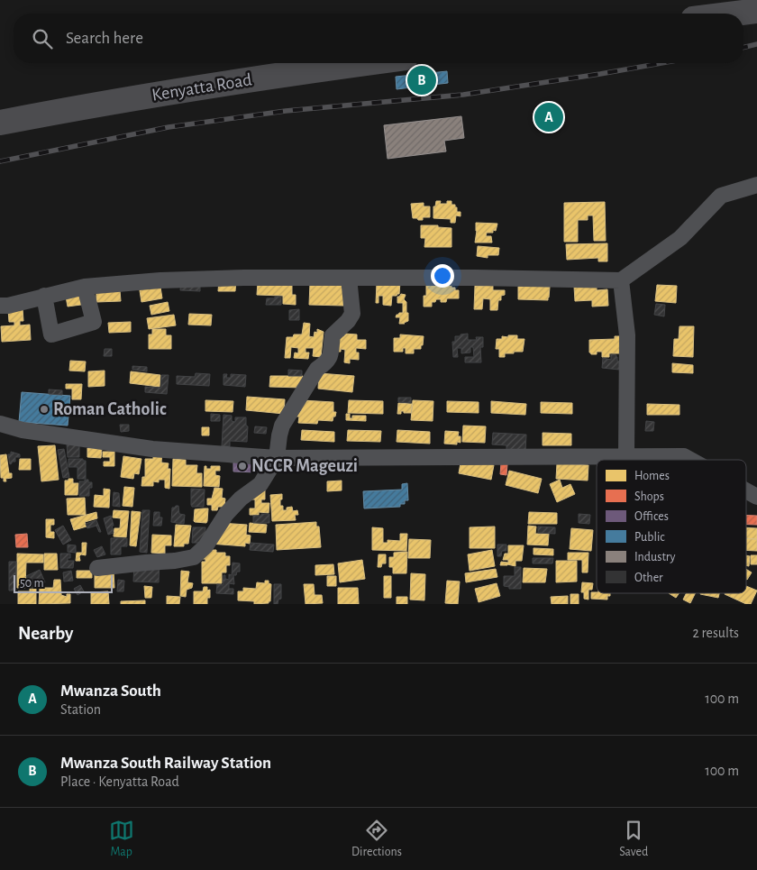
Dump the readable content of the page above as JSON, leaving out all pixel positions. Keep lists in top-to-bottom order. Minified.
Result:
{"streets":{"highway":["Kenyatta Road"]},"places":["Roman Catholic","NCCR Mageuzi"],"legend":["Homes","Shops","Offices","Public","Industry","Other"],"scale_bar":"50 m","page":{"search":"Search here","pins":["B","A"],"scale":"50 m","heading":["Nearby","2 results"],"list":[{"mark":"A","name":"Mwanza South","note":"Station","value":"100 m"},{"mark":"B","name":"Mwanza South Railway Station","note":"Place · Kenyatta Road","value":"100 m"}],"nav":["Map","Directions","Saved"]}}
